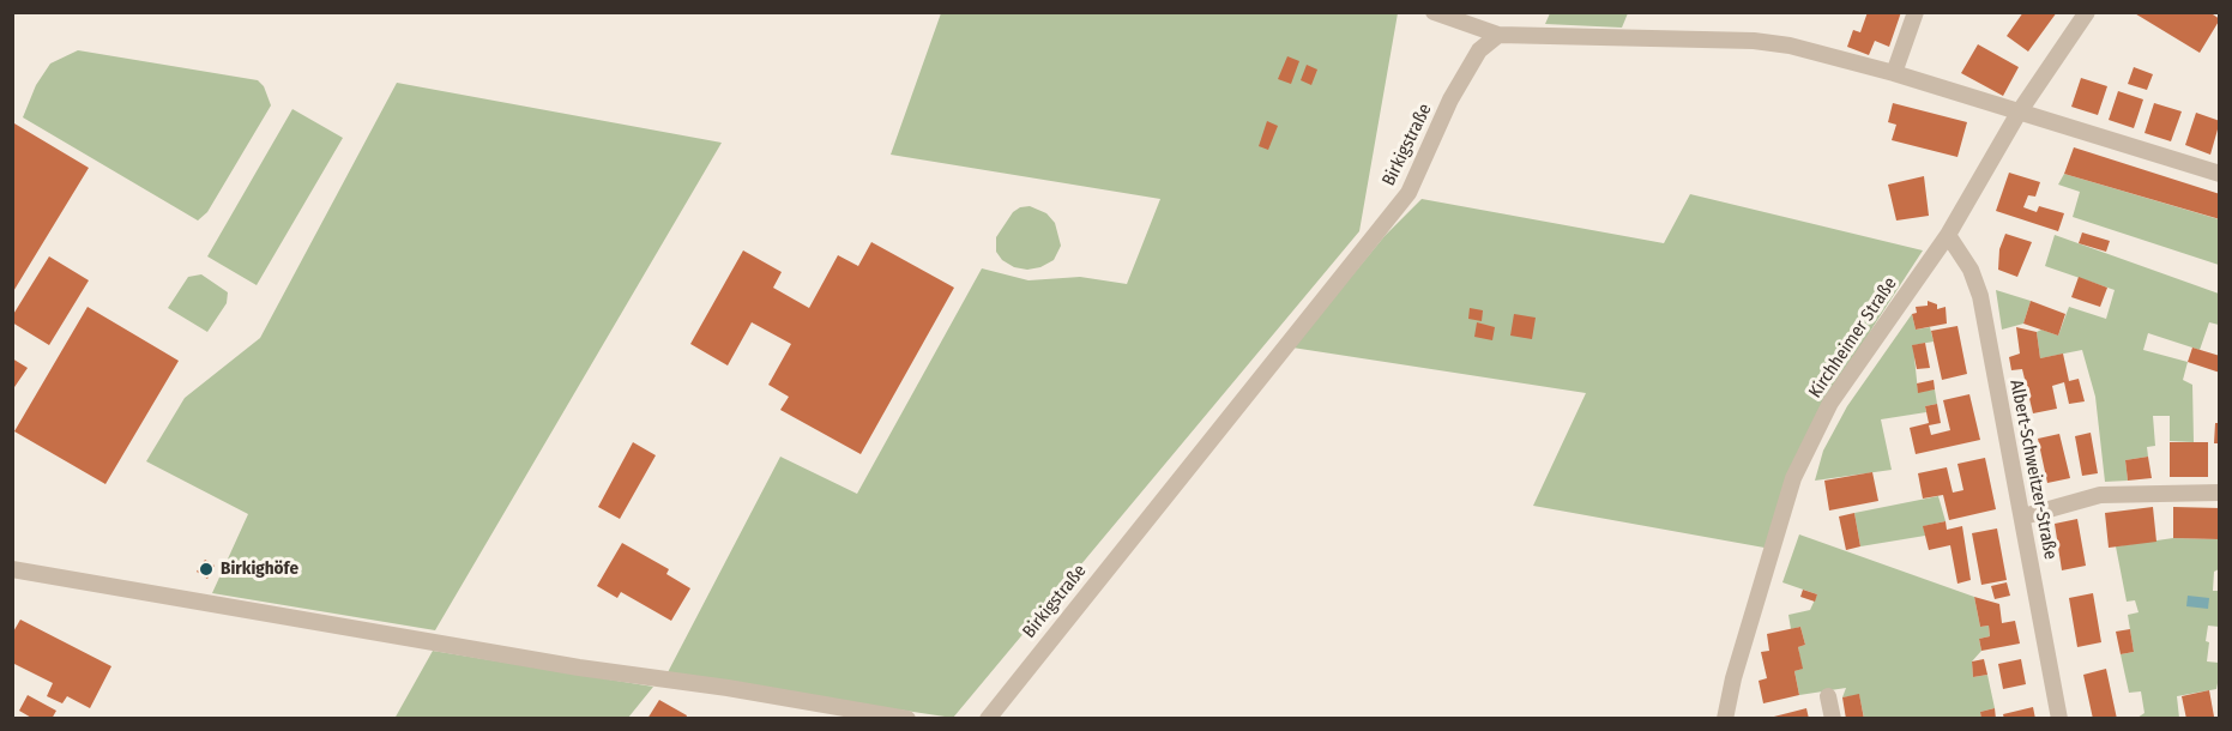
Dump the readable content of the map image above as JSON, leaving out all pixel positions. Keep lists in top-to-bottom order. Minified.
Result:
{"streets":{"street":["Birkigstraße","Kirchheimer Straße","Albert-Schweitzer-Straße"]},"crossings":[["Kirchheimer Straße","Albert-Schweitzer-Straße"]],"places":["Birkighöfe"]}
